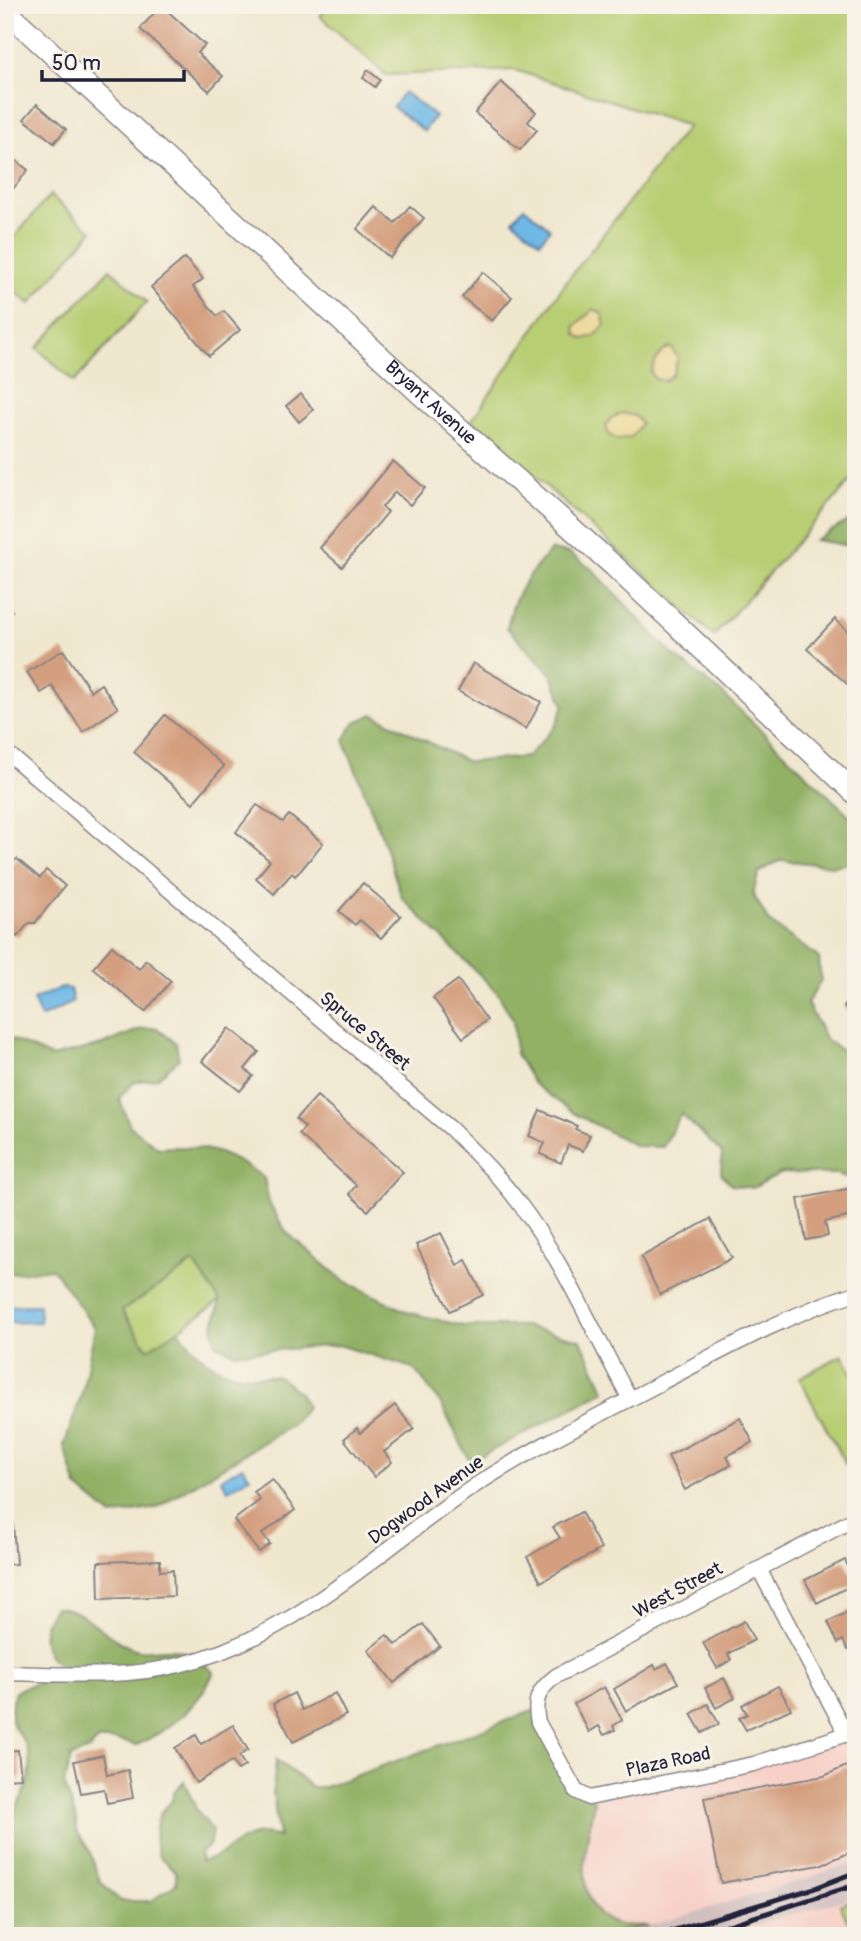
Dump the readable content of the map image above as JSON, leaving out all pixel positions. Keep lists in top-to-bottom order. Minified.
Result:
{"streets":{"main road":["Bryant Avenue"],"street":["Spruce Street","Dogwood Avenue","West Street","Plaza Road"]},"crossings":[["Spruce Street","Dogwood Avenue"],["West Street","Plaza Road"]],"scale_bar":"50 m"}
